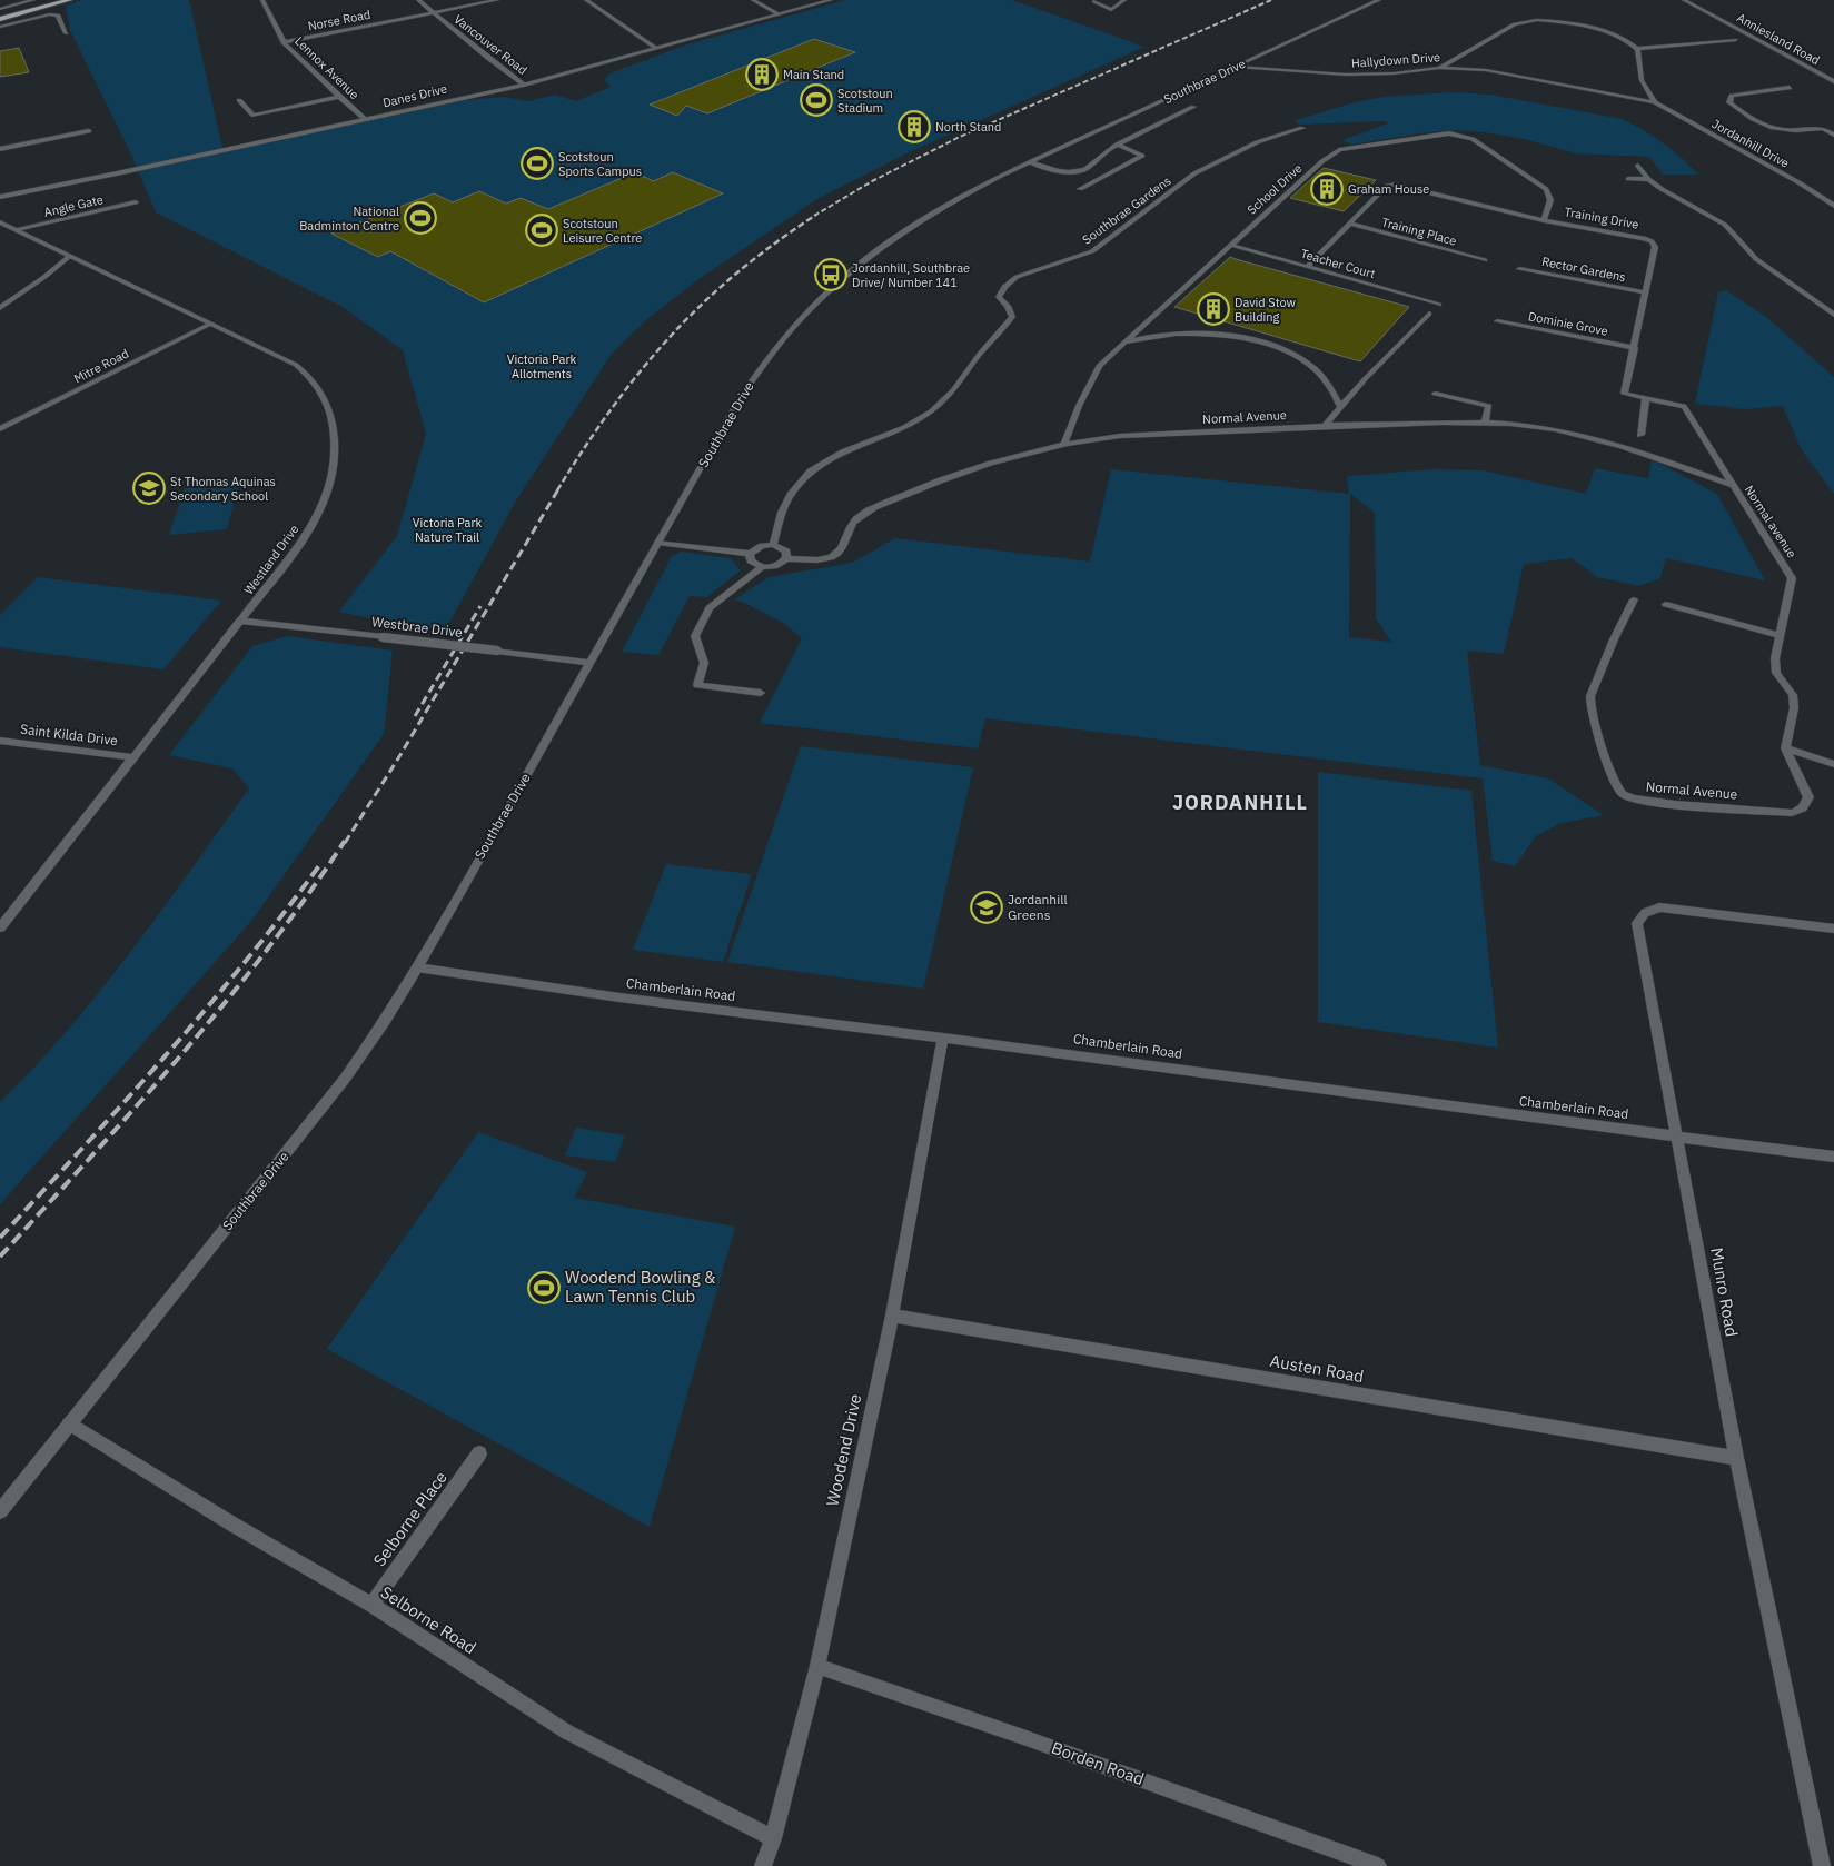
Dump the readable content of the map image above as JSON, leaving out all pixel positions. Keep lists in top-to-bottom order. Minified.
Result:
{"streets":{"street":["Norse Road","Anniesland Road","Vancouver Road","Hallydown Drive","Lennox Avenue","Southbrae Drive","Danes Drive","Jordanhill Drive","School Drive","Angle Gate","Southbrae Gardens","Training Drive","Training Place","Teacher Court","Rector Gardens","Dominie Grove","Mitre Road","Normal Avenue","Normal avenue","Westland Drive","Westbrae Drive","Saint Kilda Drive","Chamberlain Road","Munro Road","Austen Road","Woodend Drive","Selborne Place","Selborne Road","Borden Road"]},"crossings":[["Norse Road","Vancouver Road"],["Norse Road","Lennox Avenue"],["Vancouver Road","Danes Drive"],["Hallydown Drive","Southbrae Drive"],["Hallydown Drive","Jordanhill Drive"],["Lennox Avenue","Danes Drive"],["Southbrae Drive","Westbrae Drive"],["Southbrae Drive","Chamberlain Road"],["Southbrae Drive","Selborne Road"],["School Drive","Training Drive"],["School Drive","Teacher Court"],["School Drive","Normal Avenue"],["Angle Gate","Westland Drive"],["Training Drive","Training Place"],["Training Drive","Teacher Court"],["Training Drive","Rector Gardens"],["Training Drive","Dominie Grove"],["Training Drive","Normal Avenue"],["Training Drive","Normal avenue"],["Mitre Road","Westland Drive"],["Normal Avenue","Normal avenue"],["Westland Drive","Westbrae Drive"],["Westland Drive","Saint Kilda Drive"],["Chamberlain Road","Munro Road"],["Chamberlain Road","Woodend Drive"],["Munro Road","Austen Road"],["Austen Road","Woodend Drive"],["Woodend Drive","Selborne Road"],["Woodend Drive","Borden Road"],["Selborne Place","Selborne Road"]],"districts":["JORDANHILL"],"parks":["Victoria Park Allotments","Victoria Park Nature Trail"],"places":{"building":["Main Stand","North Stand","Graham House","David Stow Building"],"sports":["Scotstoun Stadium","Scotstoun Sports Campus","National Badminton Centre","Scotstoun Leisure Centre","Woodend Bowling & Lawn Tennis Club"],"bus stop":["Jordanhill, Southbrae Drive/ Number 141"],"school or university":["St Thomas Aquinas Secondary School","Jordanhill Greens"]}}
